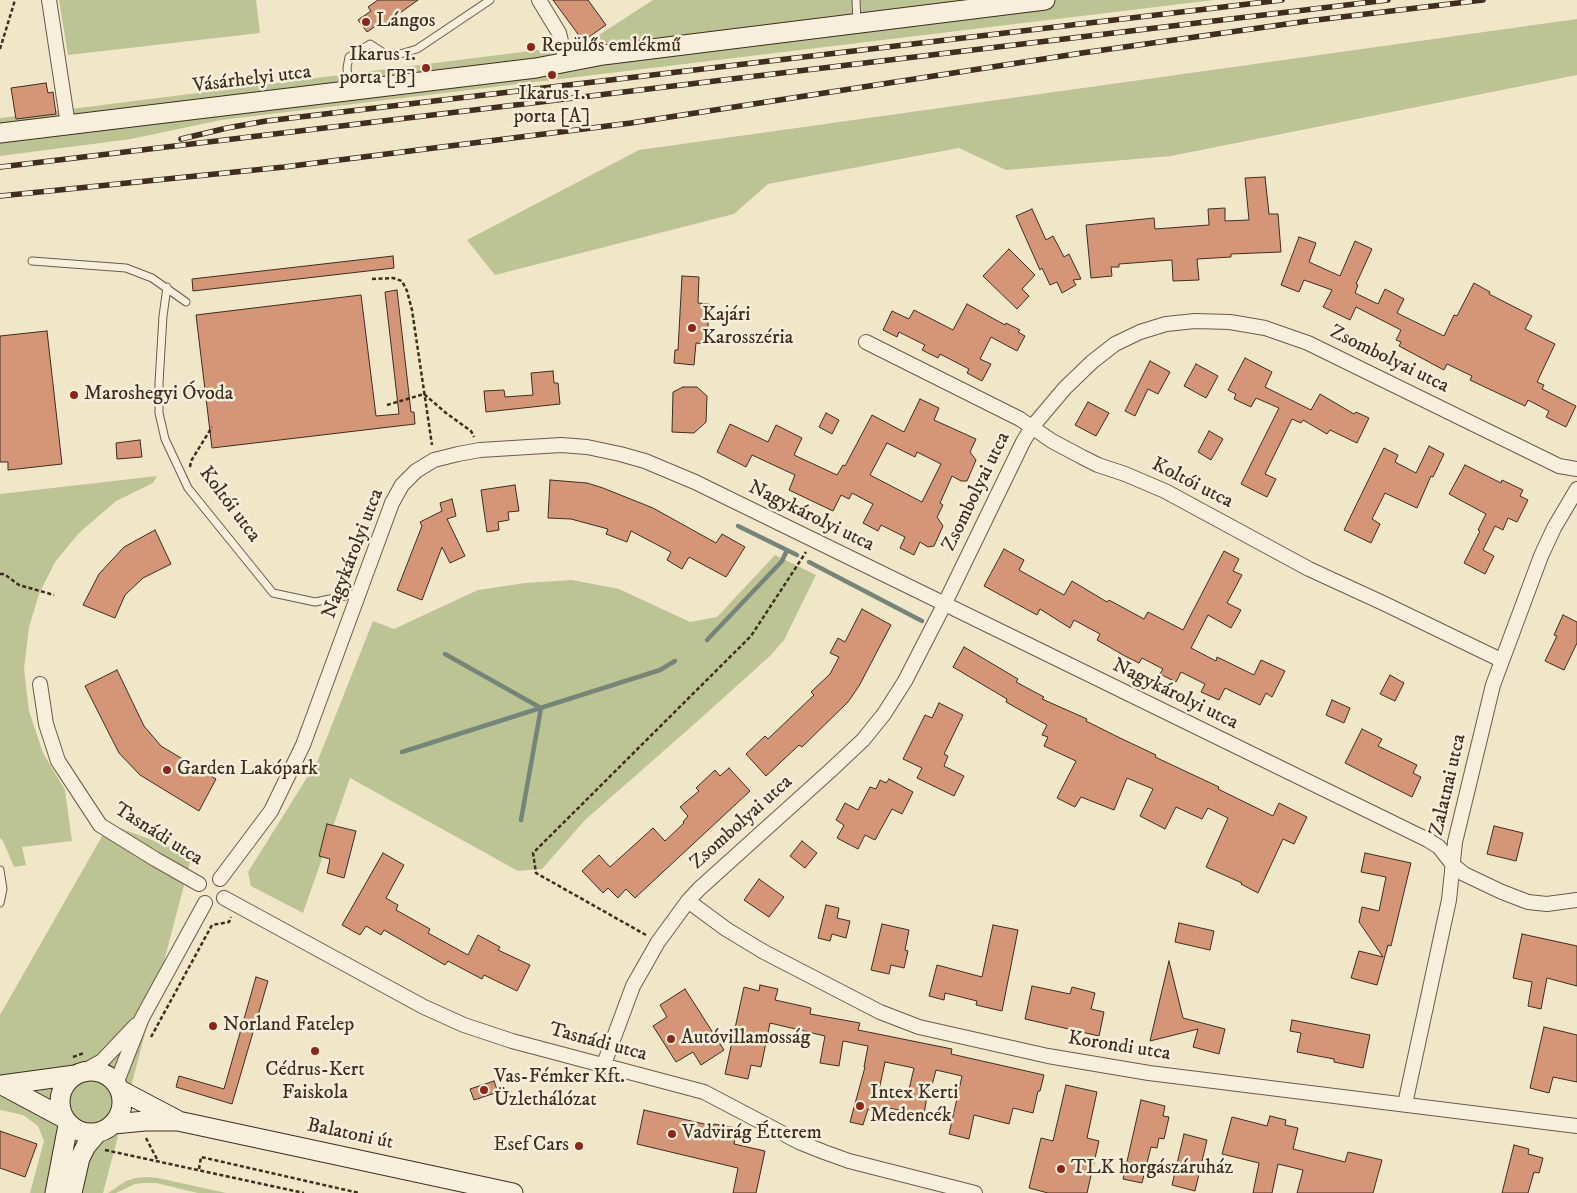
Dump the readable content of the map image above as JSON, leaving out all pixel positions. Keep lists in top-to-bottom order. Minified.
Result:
{"streets":{"street":["Vásárhelyi utca","Zsombolyai utca","Koltói utca","Nagykárolyi utca","Zalatnai utca","Tasnádi utca","Korondi utca","Balatoni út"]},"crossings":[["Zsombolyai utca","Koltói utca"],["Zsombolyai utca","Nagykárolyi utca"],["Zsombolyai utca","Tasnádi utca"],["Zsombolyai utca","Korondi utca"],["Koltói utca","Nagykárolyi utca"],["Koltói utca","Zalatnai utca"],["Nagykárolyi utca","Zalatnai utca"],["Nagykárolyi utca","Tasnádi utca"],["Zalatnai utca","Korondi utca"]],"places":["Lángos","Repülős emlékmű","Ikarus 1. porta [B]","Ikarus 1. porta [A]","Kajári Karosszéria","Maroshegyi Óvoda","Garden Lakópark","Norland Fatelep","Autóvillamosság","Cédrus-Kert Faiskola","Vas-Fémker Kft. Üzlethálózat","Intex Kerti Medencék","Vadvirág Étterem","Esef Cars","TLK horgászáruház"]}
